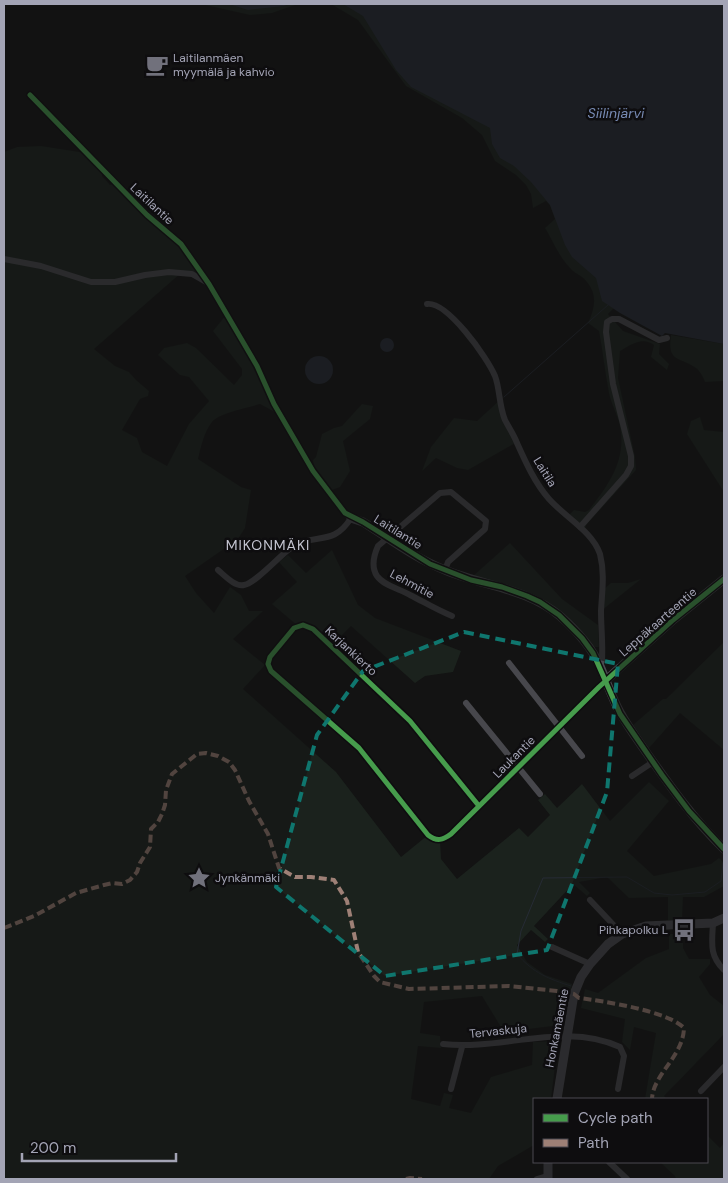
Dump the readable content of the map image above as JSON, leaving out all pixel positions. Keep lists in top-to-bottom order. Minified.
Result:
{"streets":{"street":["Laitilantie","Laitila","Lehmitie","Leppäkaarteentie","Karjankierto","Laukantie","Honkamäentie","Tervaskuja"]},"crossings":[["Laitilantie","Laitila"],["Laitilantie","Lehmitie"],["Laitilantie","Leppäkaarteentie"],["Laitilantie","Laukantie"],["Leppäkaarteentie","Laukantie"],["Karjankierto","Laukantie"],["Honkamäentie","Tervaskuja"]],"districts":["MIKONMÄKI"],"water":["Siilinjärvi"],"places":{"cafe":["Laitilanmäen myymälä ja kahvio"],"place":["Jynkänmäki"],"bus stop":["Pihkapolku L"]},"legend":["Cycle path","Path"],"scale_bar":"200 m"}
